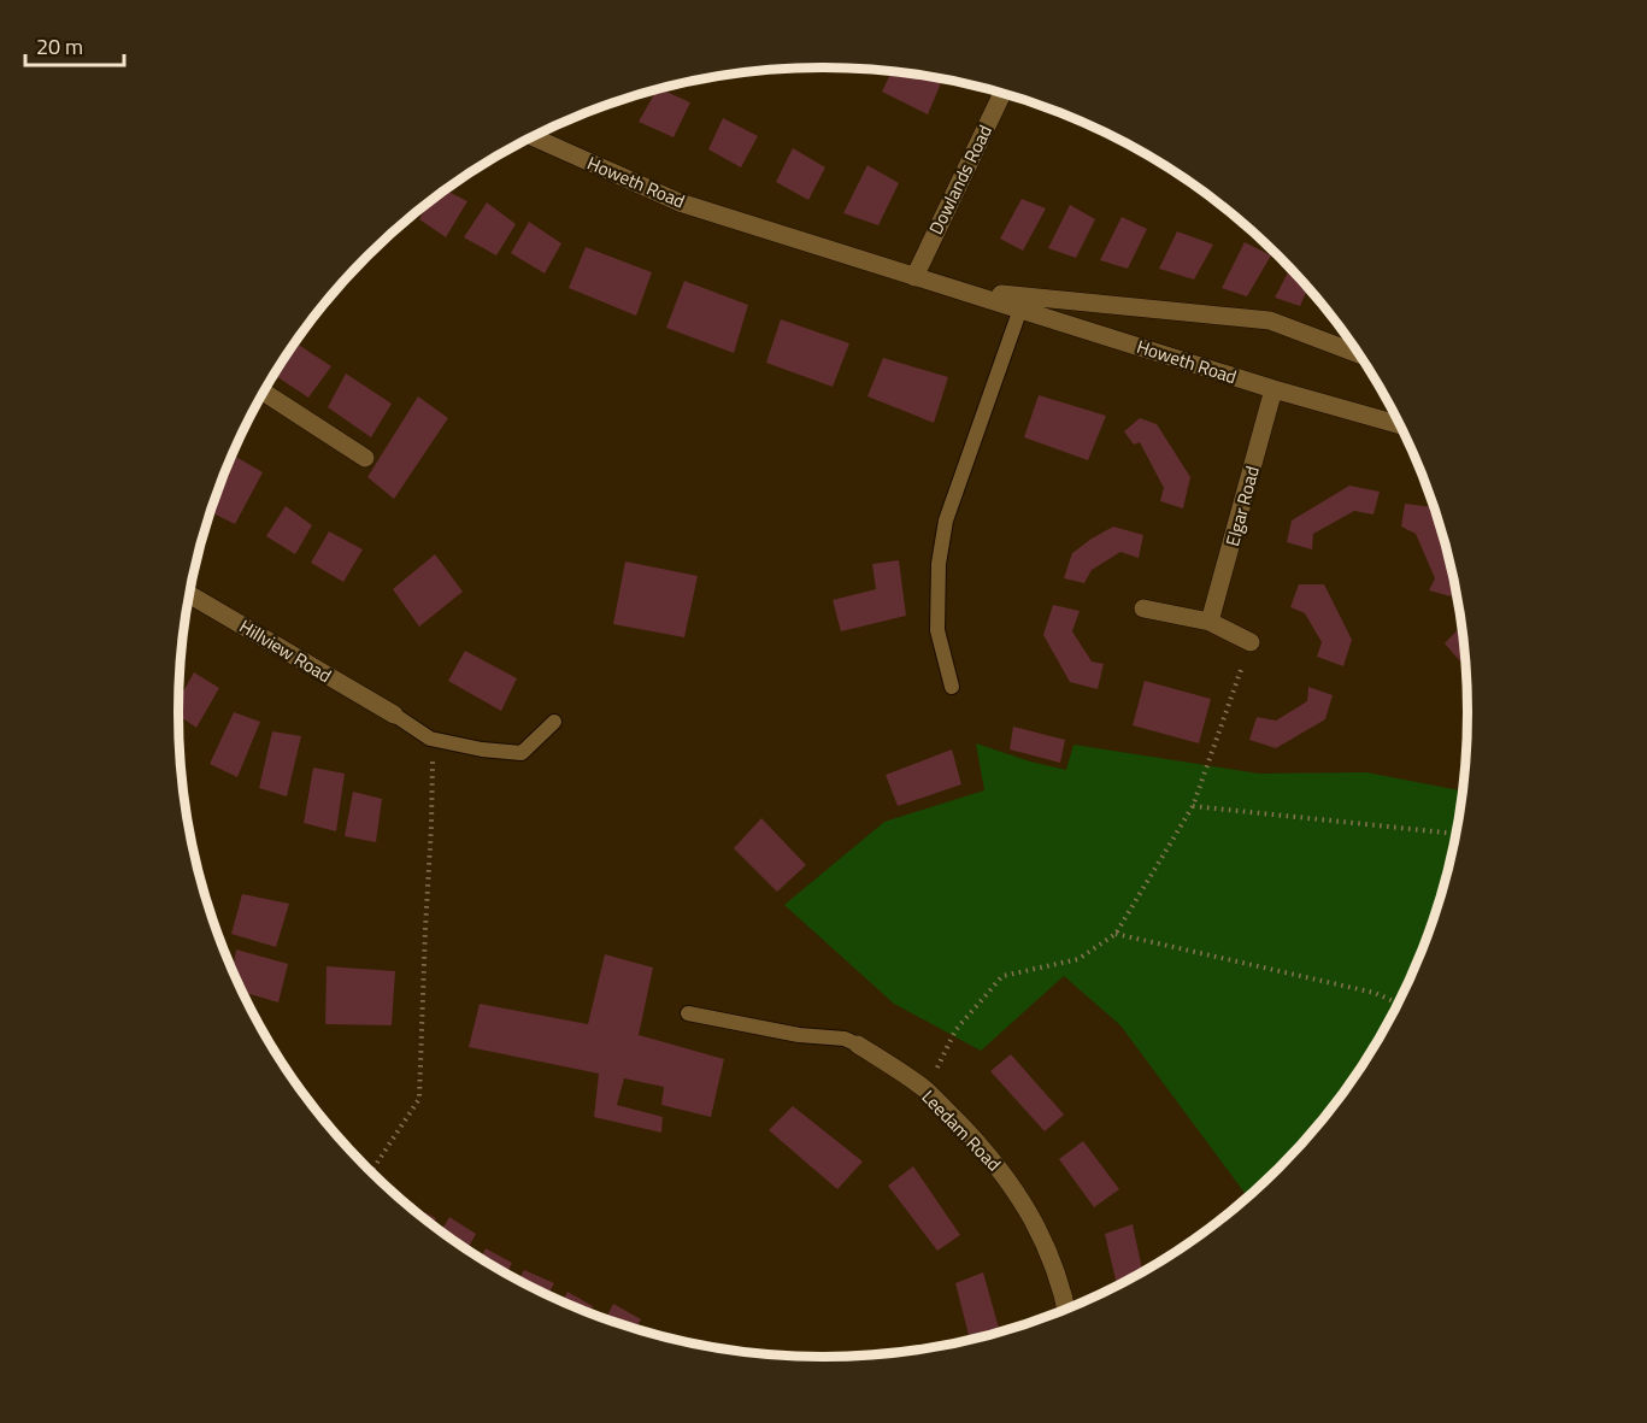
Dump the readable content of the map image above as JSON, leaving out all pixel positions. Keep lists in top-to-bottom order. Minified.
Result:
{"streets":{"street":["Dowlands Road","Howeth Road","Elgar Road","Hillview Road","Leedam Road"]},"crossings":[["Dowlands Road","Howeth Road"],["Howeth Road","Elgar Road"]],"scale_bar":"20 m"}
